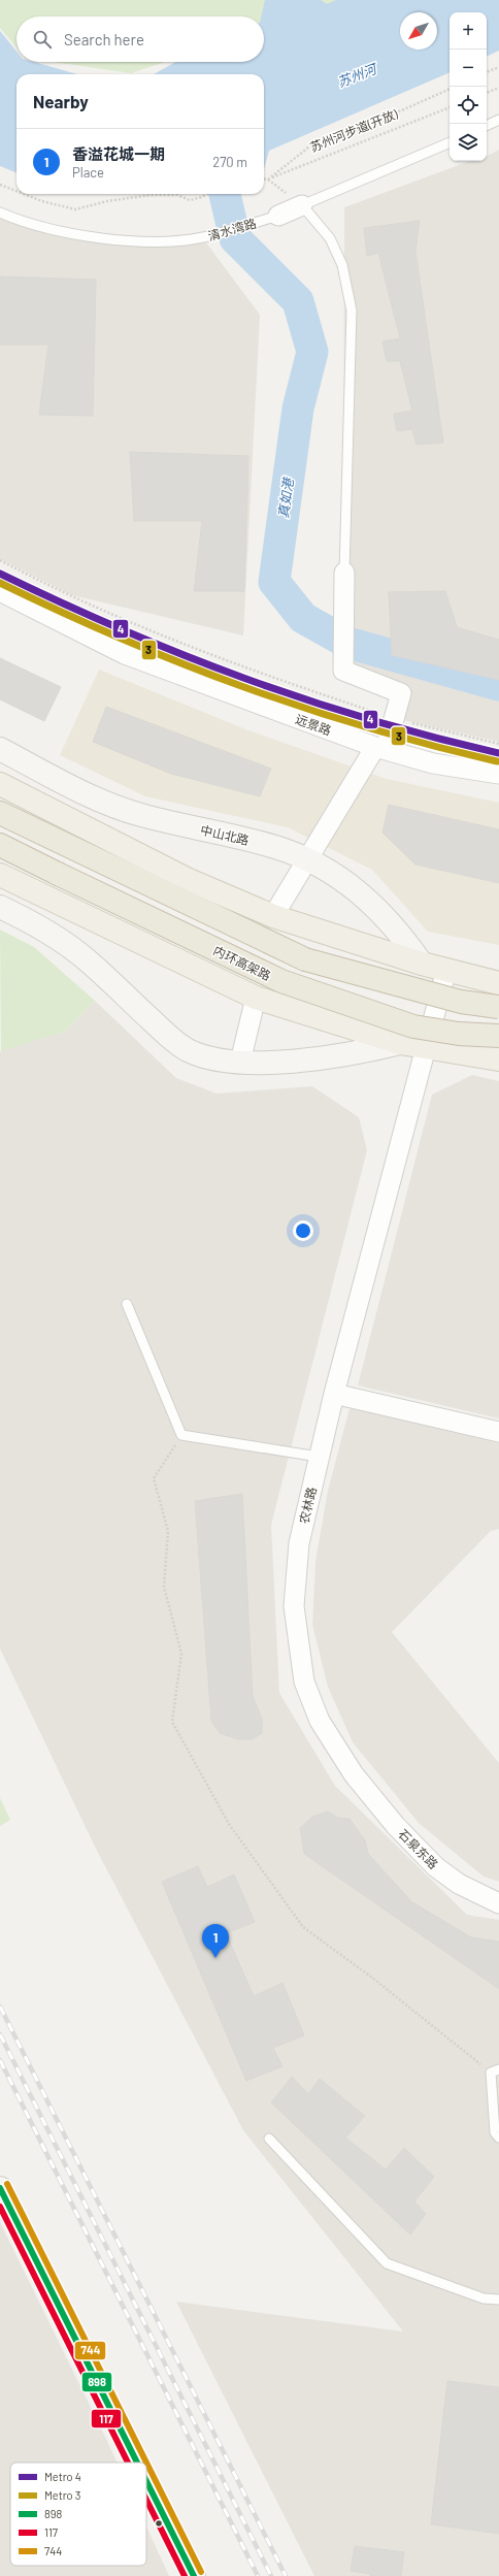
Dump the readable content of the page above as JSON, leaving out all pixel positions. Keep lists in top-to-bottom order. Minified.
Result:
{"streets":{"highway":["内环高架路"],"main road":["中山北路"],"street":["清水湾路","远景路","农林路","石泉东路"],"path":["苏州河步道(开放)"]},"crossings":[["农林路","石泉东路"]],"water":["苏州河","真如港"],"lines":["metro line 4","metro line 3","transit line 744","transit line 898","transit line 117"],"legend":["Metro 4","Metro 3","898","117","744"],"north":"bottom left","page":{"map_buttons":["+","−"],"search":"Search here","heading":"Nearby","list":[{"mark":"1","name":"香溢花城一期","note":"Place","value":"270 m"}],"pins":"1"}}
